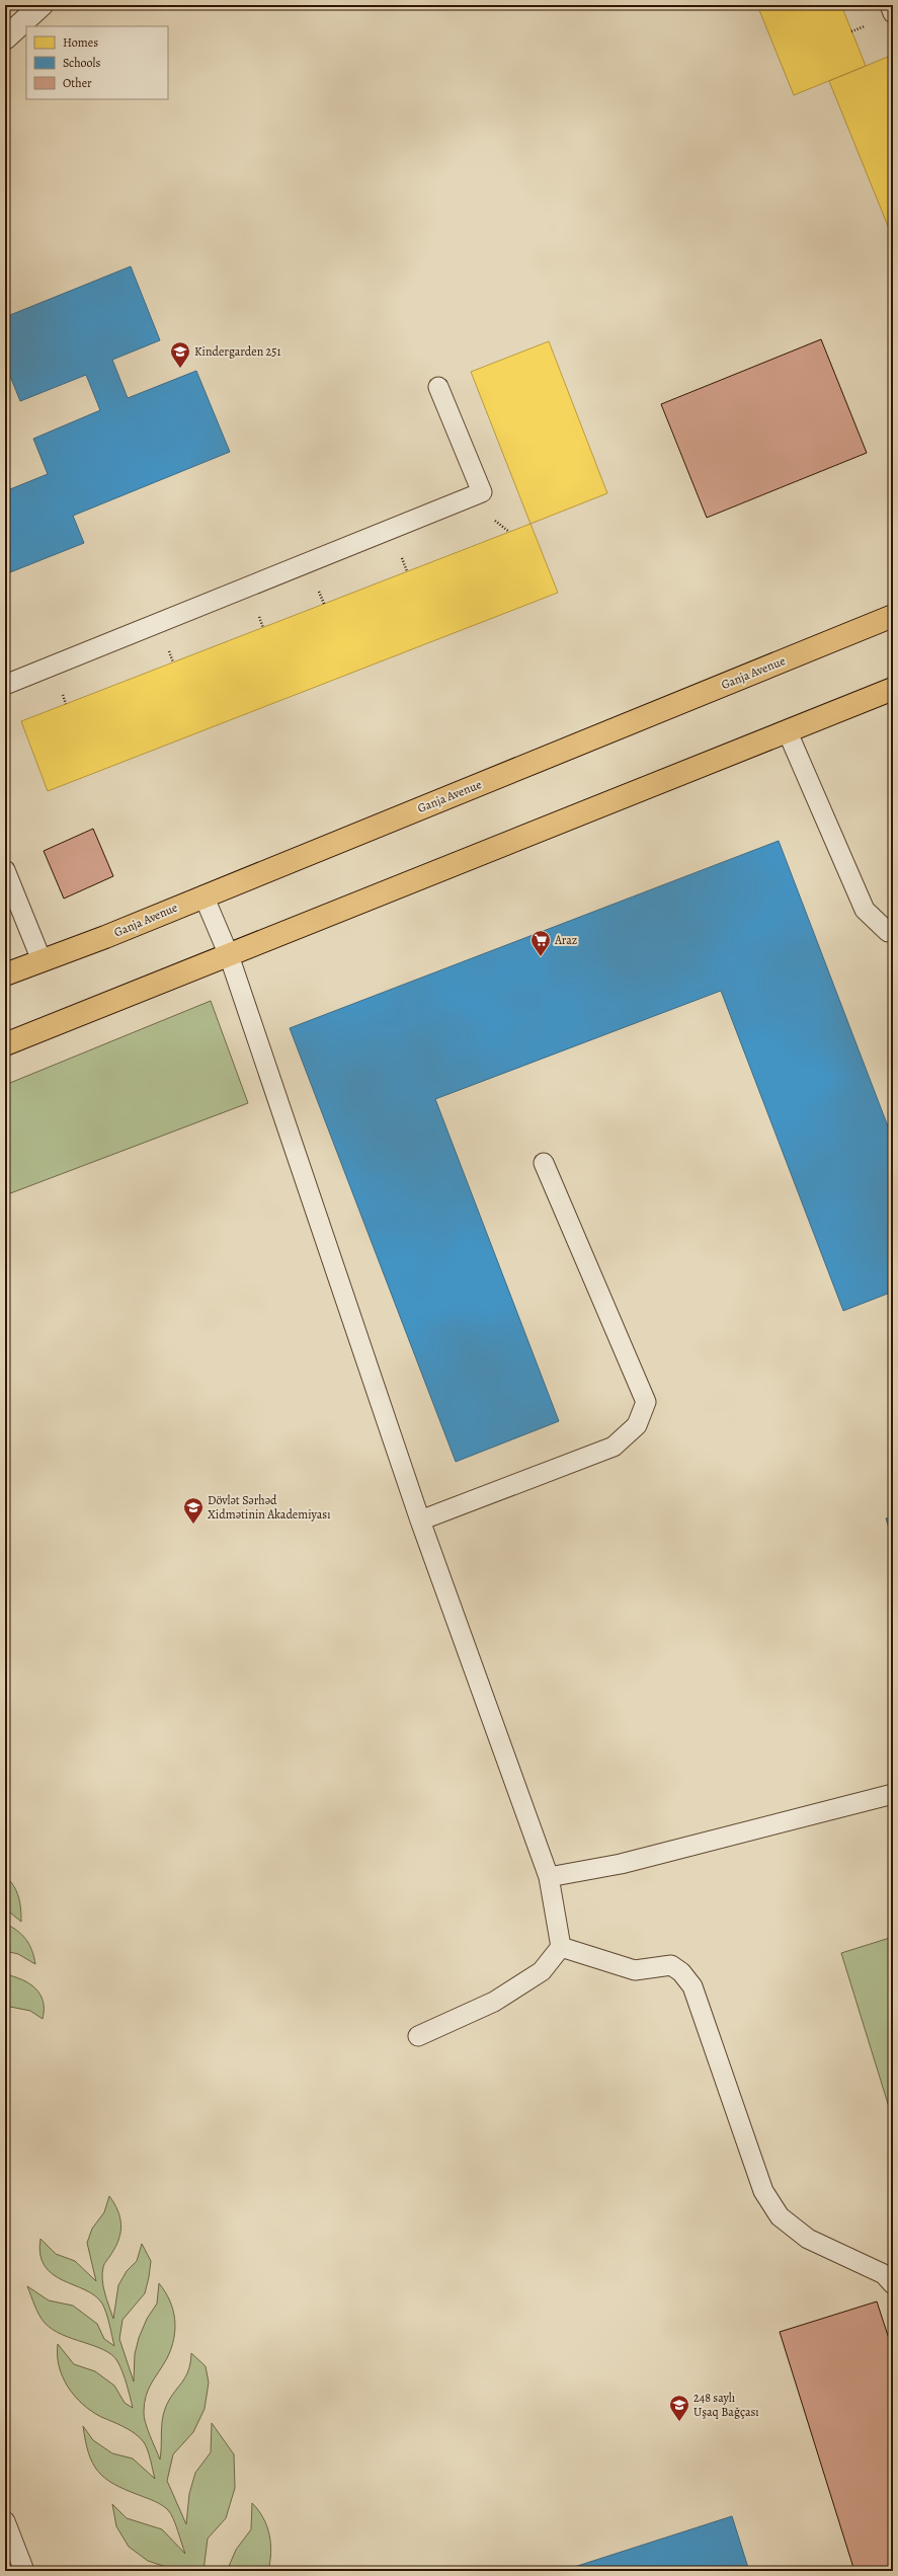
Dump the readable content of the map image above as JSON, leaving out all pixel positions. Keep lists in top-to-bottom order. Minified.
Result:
{"streets":{"main road":["Ganja Avenue"]},"places":{"school or university":["Kindergarden 251","Dövlət Sərhəd Xidmətinin Akademiyası","248 saylı Uşaq Bağçası"],"supermarket":["Araz"]},"legend":["Homes","Schools","Other"]}
